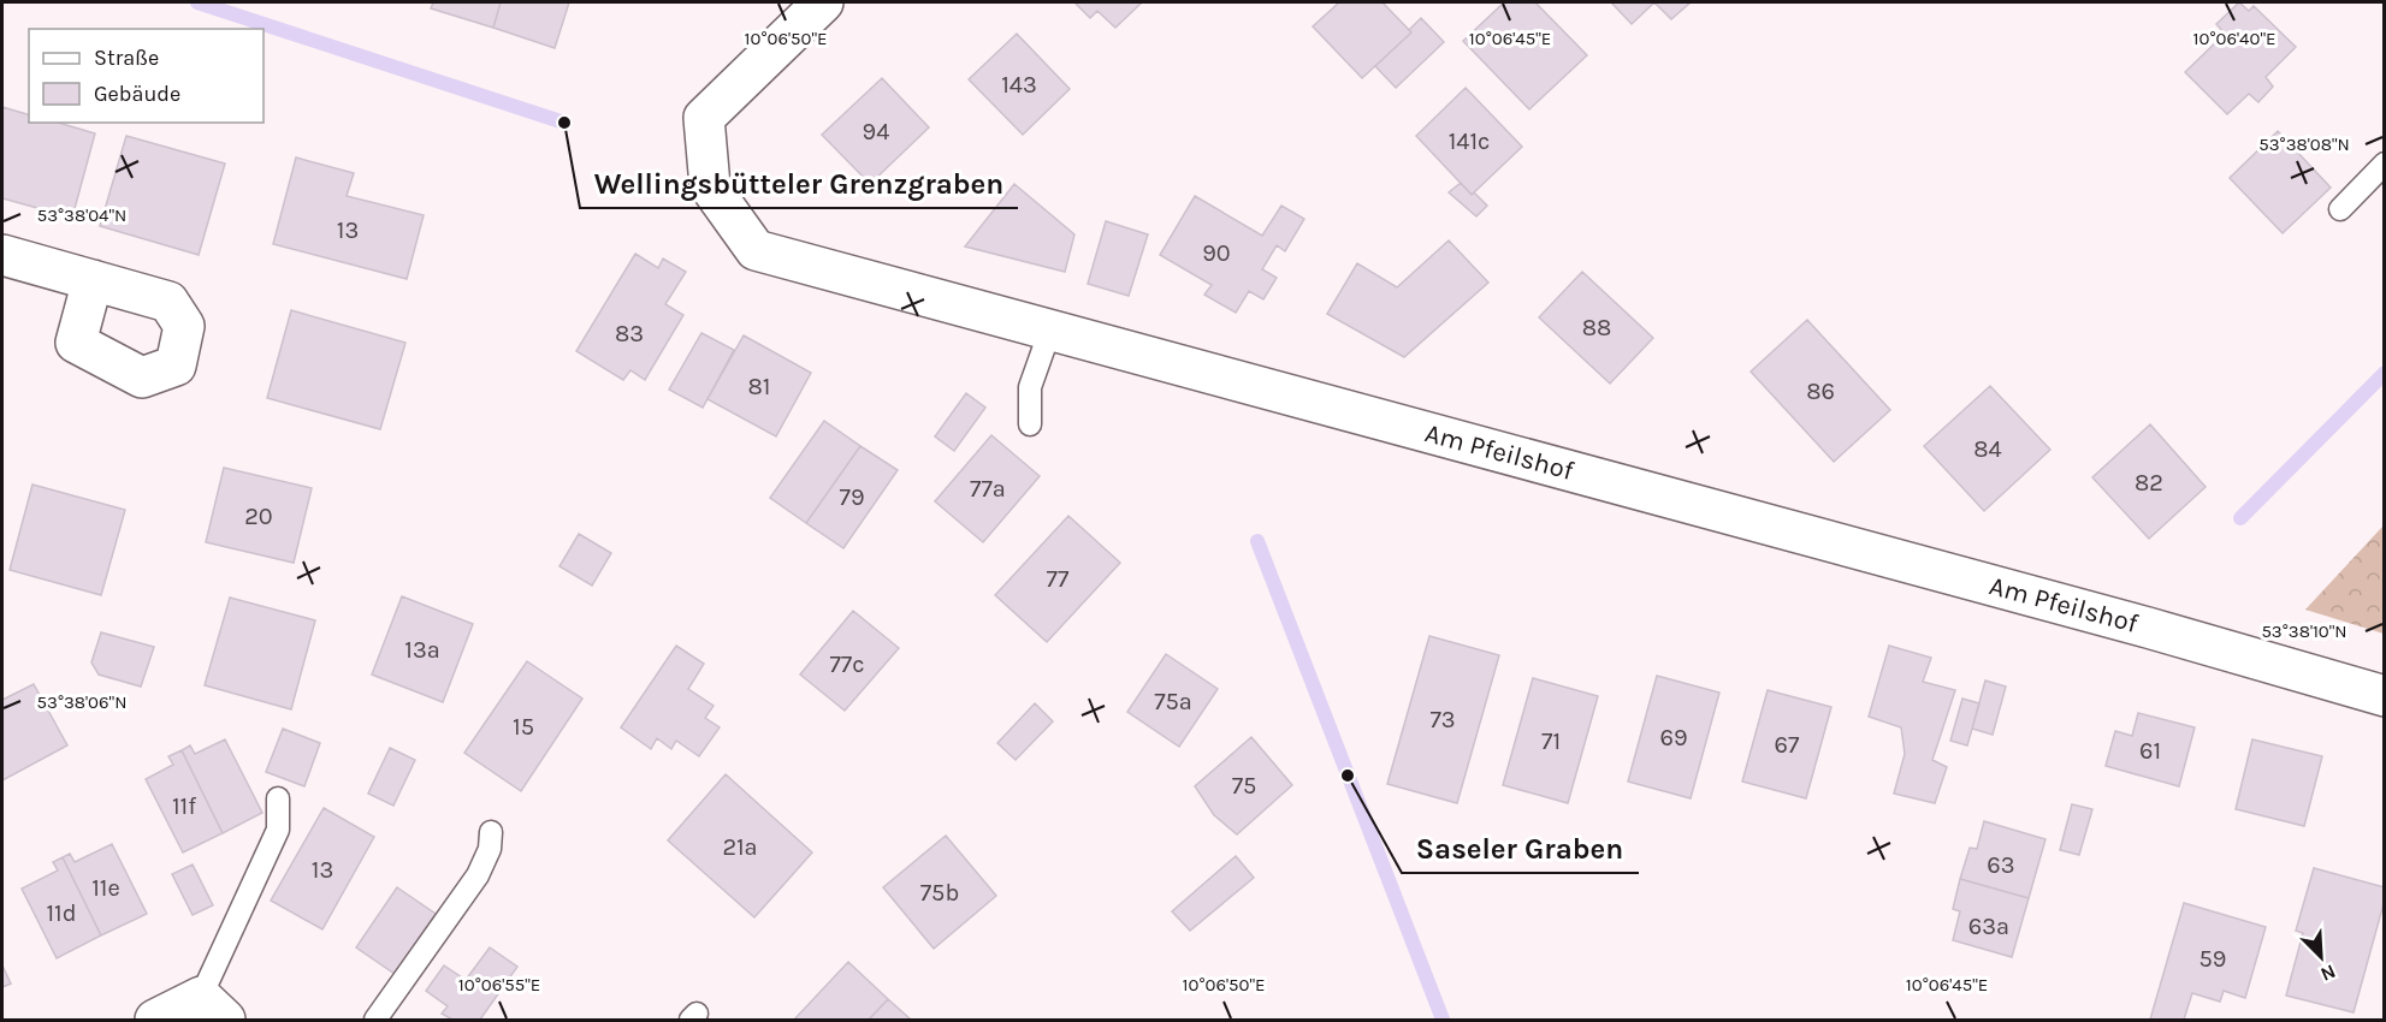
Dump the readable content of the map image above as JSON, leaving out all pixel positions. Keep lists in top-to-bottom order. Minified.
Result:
{"streets":{"street":["Am Pfeilshof"]},"places":["Wellingsbütteler Grenzgraben","Saseler Graben"],"house_numbers":["143","94","141c","13","90","88","83","81","86","84","82","77a","79","20","77","13a","77c","75a","73","15","69","71","67","61","75","11f","21a","63","13","11e","75b","11d","63a","59"],"legend":["Straße","Gebäude"],"north":"bottom right","coordinates":["10°06'50\"E","10°06'45\"E","10°06'40\"E","53°38'08\"N","53°38'04\"N","53°38'10\"N","53°38'06\"N","10°06'55\"E"]}
